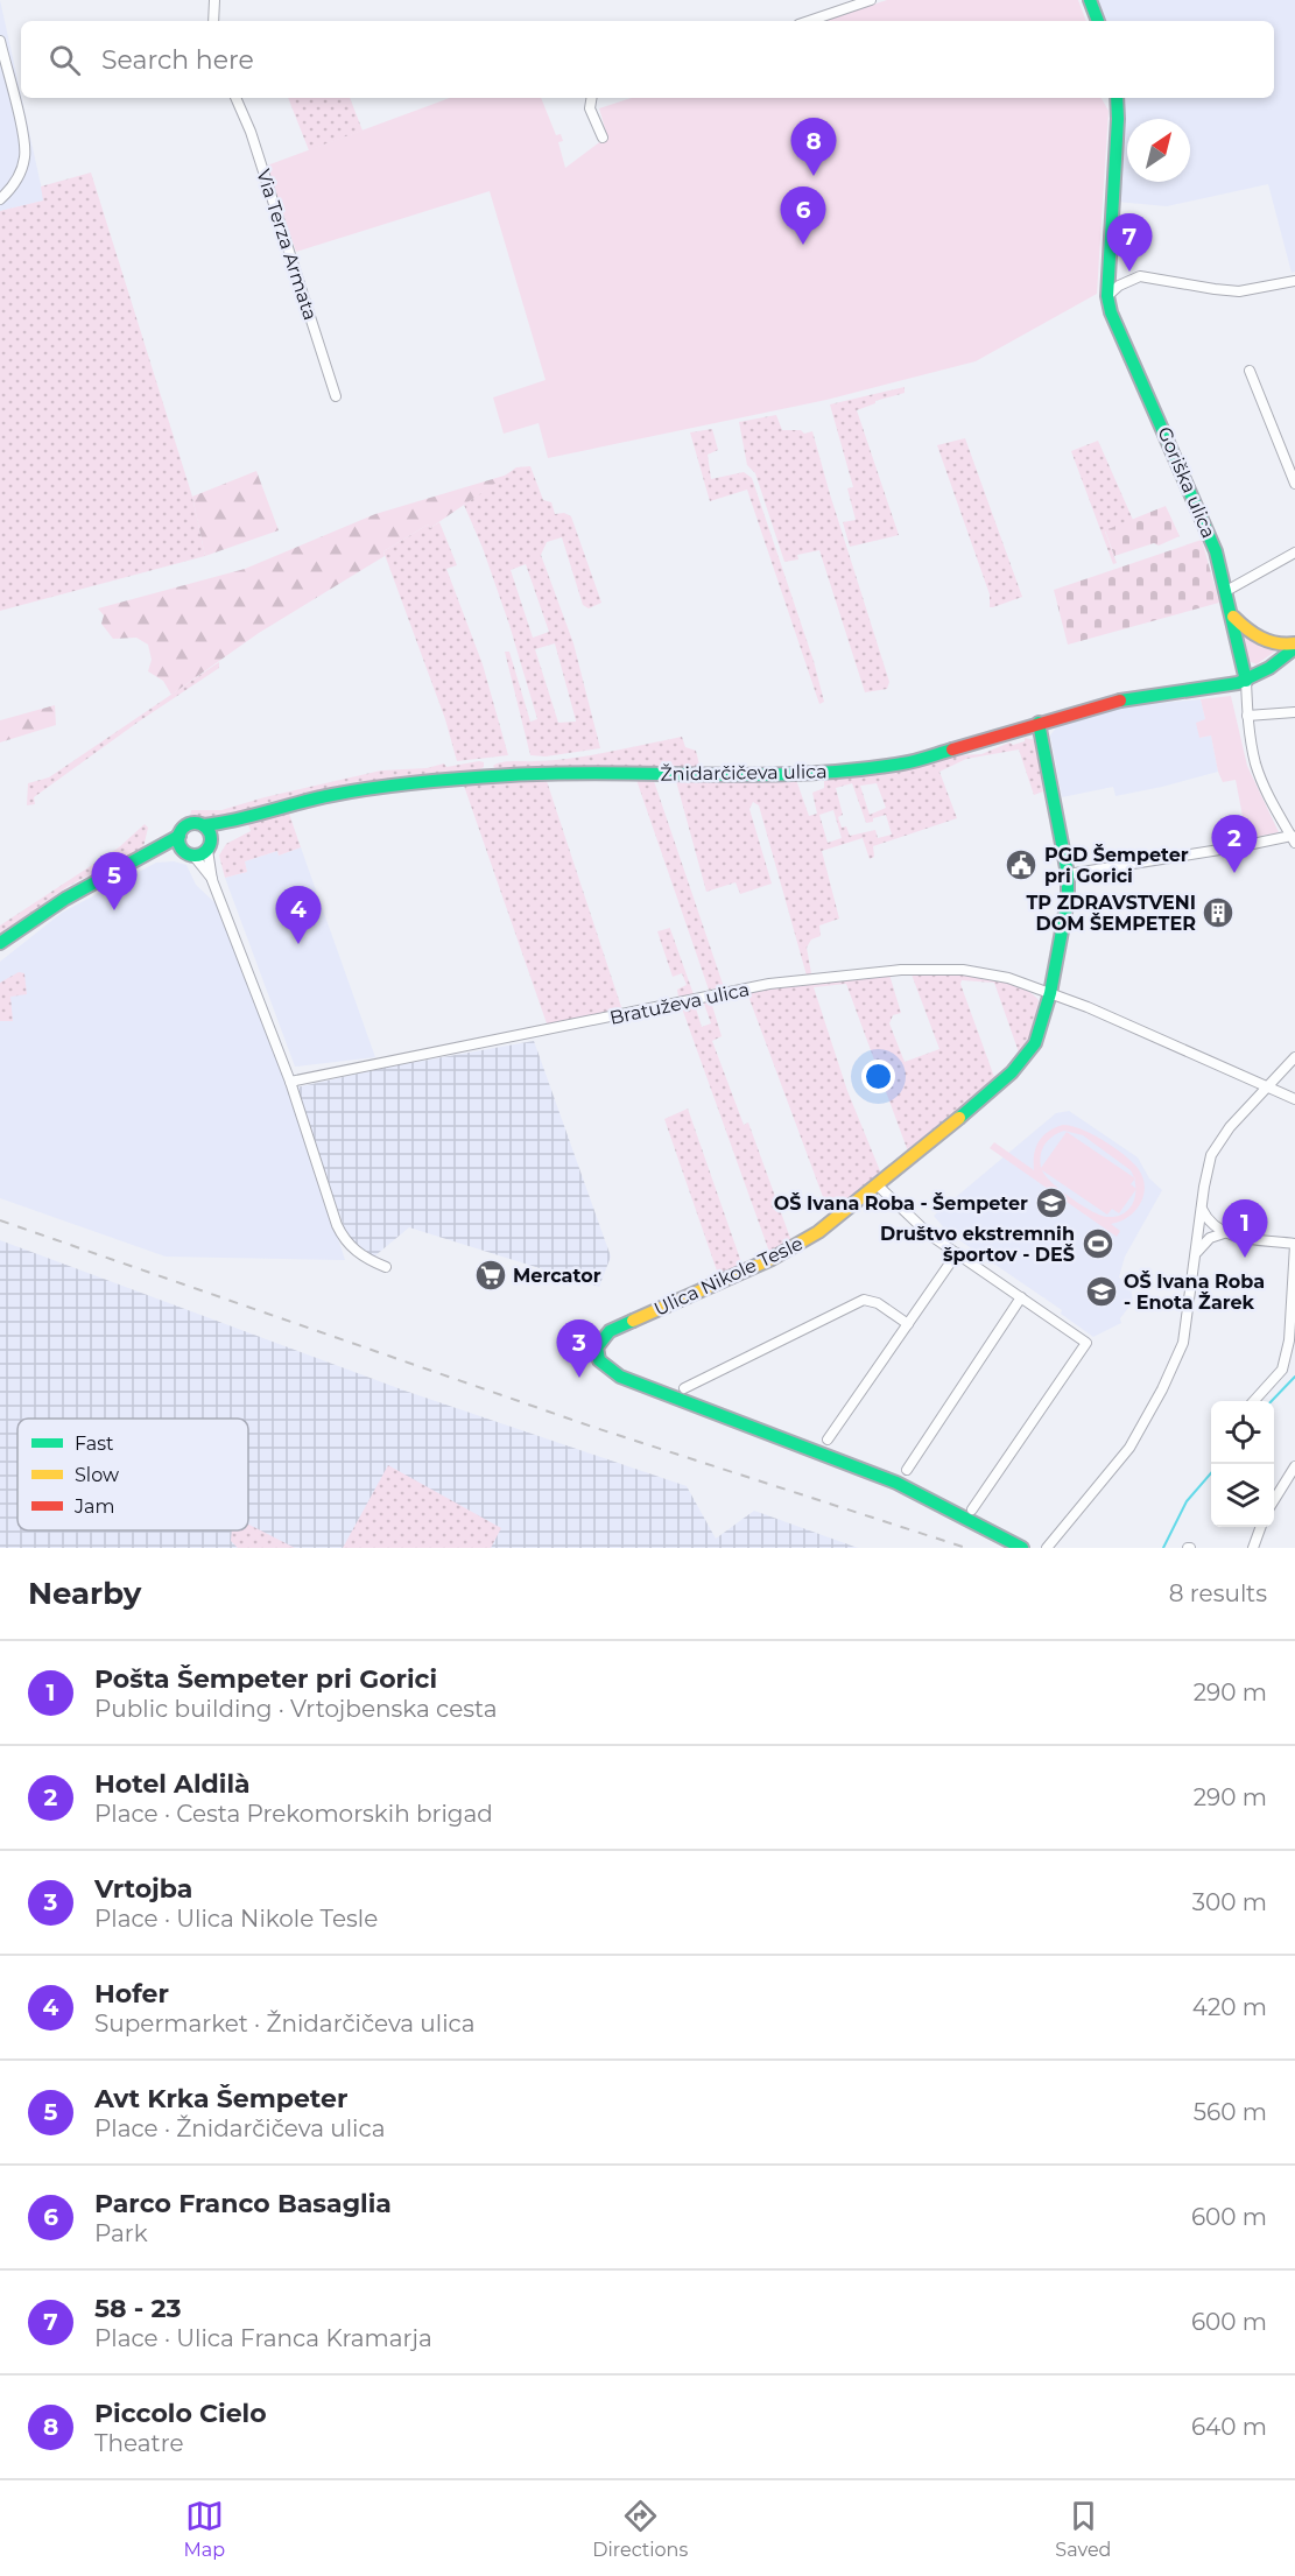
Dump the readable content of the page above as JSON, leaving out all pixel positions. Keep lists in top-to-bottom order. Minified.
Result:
{"streets":{"street":["Via Terza Armata","Goriška ulica","Žnidarčičeva ulica","Bratuževa ulica","Ulica Nikole Tesle"]},"crossings":[["Goriška ulica","Žnidarčičeva ulica"],["Žnidarčičeva ulica","Ulica Nikole Tesle"],["Bratuževa ulica","Ulica Nikole Tesle"]],"places":{"public building":["PGD Šempeter pri Gorici"],"building":["TP ZDRAVSTVENI DOM ŠEMPETER"],"school or university":["OŠ Ivana Roba - Šempeter","OŠ Ivana Roba - Enota Žarek"],"sports":["Društvo ekstremnih športov - DEŠ"],"supermarket":["Mercator"]},"legend":["Fast","Slow","Jam"],"north":"top right","page":{"search":"Search here","pins":["8","6","7","2","5","4","1","3"],"heading":["Nearby","8 results"],"list":[{"mark":"1","name":"Pošta Šempeter pri Gorici","note":"Public building · Vrtojbenska cesta","value":"290 m"},{"mark":"2","name":"Hotel Aldilà","note":"Place · Cesta Prekomorskih brigad","value":"290 m"},{"mark":"3","name":"Vrtojba","note":"Place · Ulica Nikole Tesle","value":"300 m"},{"mark":"4","name":"Hofer","note":"Supermarket · Žnidarčičeva ulica","value":"420 m"},{"mark":"5","name":"Avt Krka Šempeter","note":"Place · Žnidarčičeva ulica","value":"560 m"},{"mark":"6","name":"Parco Franco Basaglia","note":"Park","value":"600 m"},{"mark":"7","name":"58 - 23","note":"Place · Ulica Franca Kramarja","value":"600 m"},{"mark":"8","name":"Piccolo Cielo","note":"Theatre","value":"640 m"}],"nav":["Map","Directions","Saved"]}}
